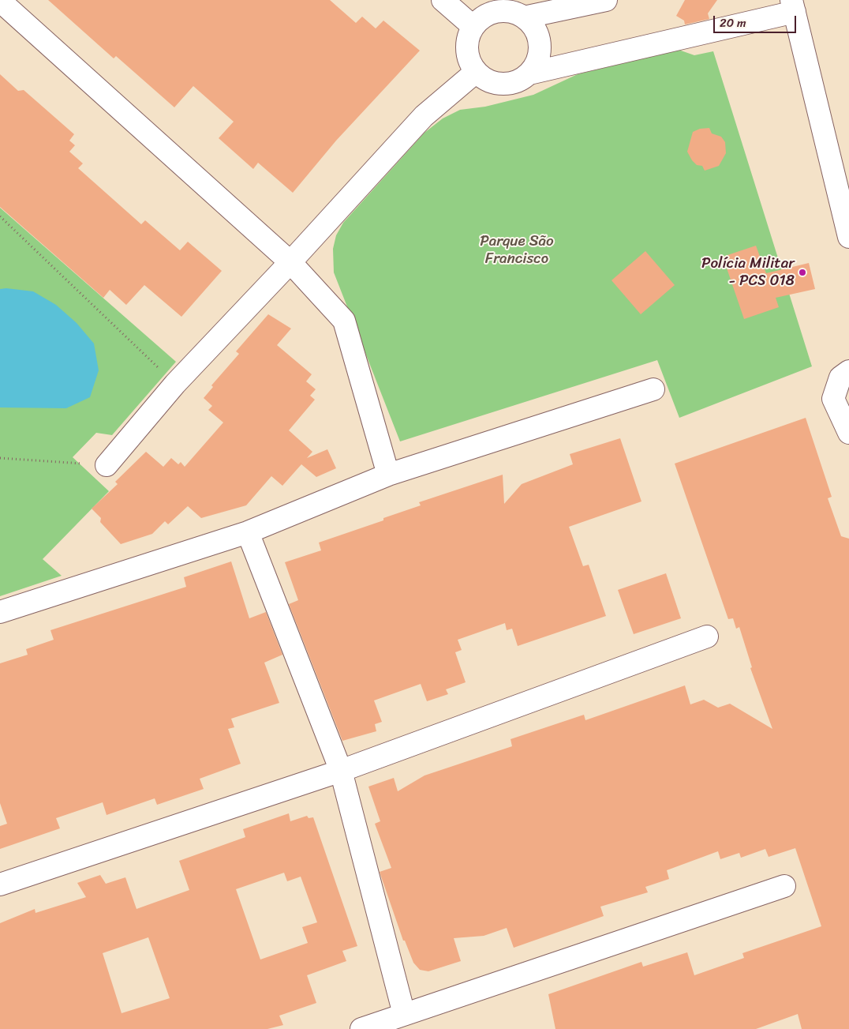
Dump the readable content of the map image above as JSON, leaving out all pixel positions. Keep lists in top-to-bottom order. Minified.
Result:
{"parks":["Parque São Francisco"],"places":["Polícia Militar - PCS 018"],"scale_bar":"20 m"}
